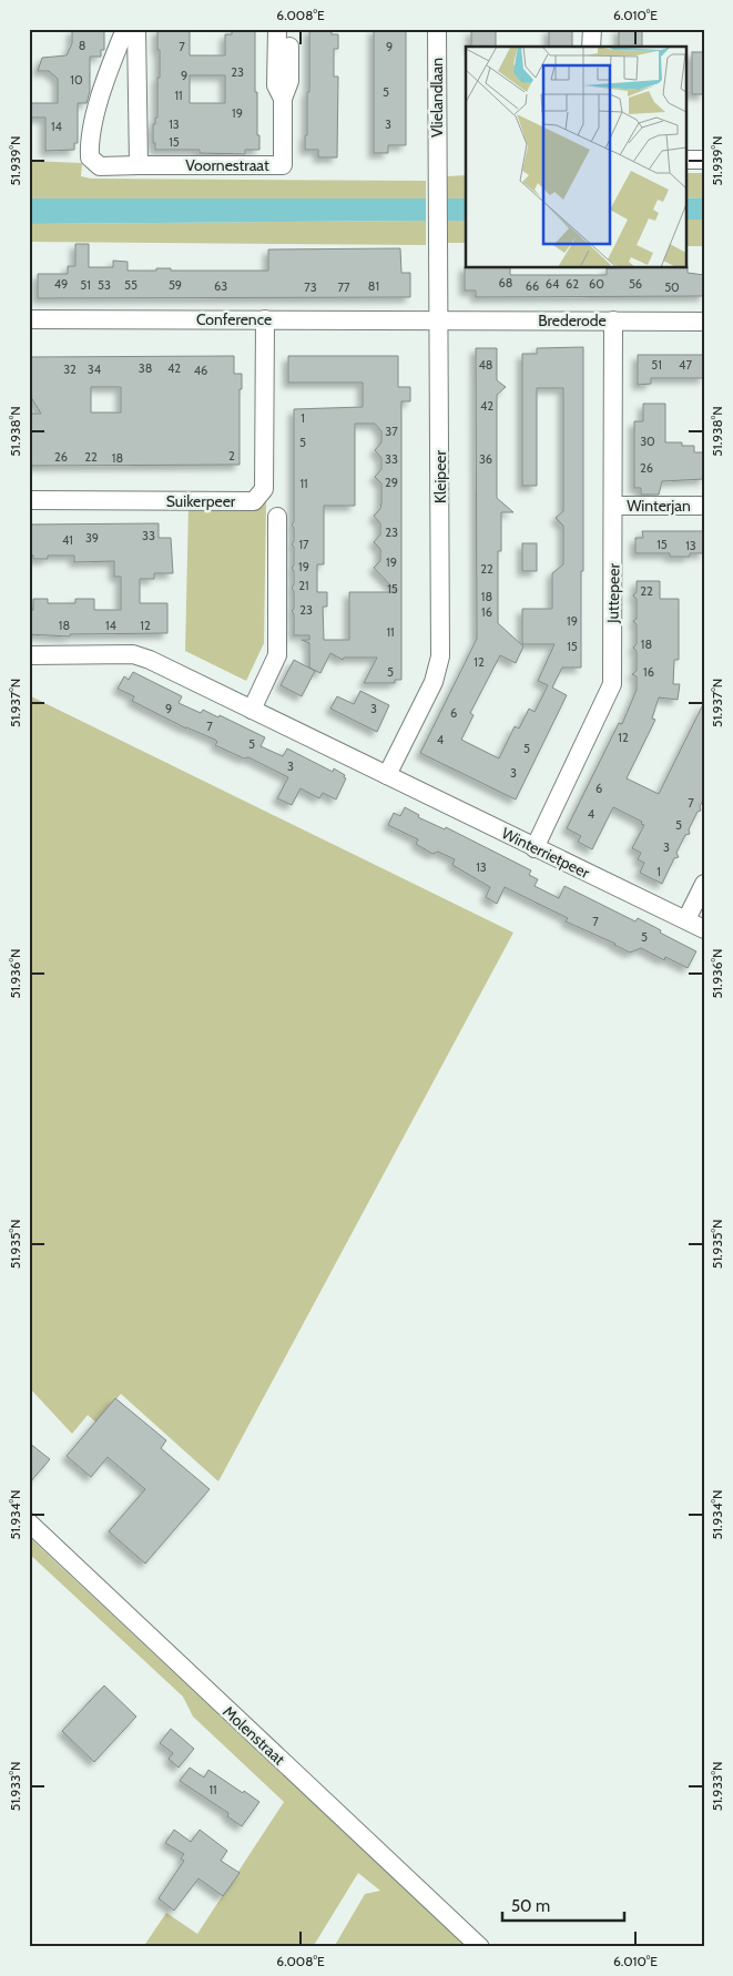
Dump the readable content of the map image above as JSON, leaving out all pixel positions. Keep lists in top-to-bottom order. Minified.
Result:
{"streets":{"street":["Vlielandlaan","Voornestraat","Conference","Brederode","Kleipeer","Suikerpeer","Winterjan","Juttepeer","Winterrietpeer","Molenstraat"]},"crossings":[["Vlielandlaan","Kleipeer"],["Conference","Brederode"],["Conference","Kleipeer"],["Conference","Suikerpeer"],["Brederode","Kleipeer"],["Brederode","Juttepeer"],["Kleipeer","Winterrietpeer"],["Winterjan","Juttepeer"],["Juttepeer","Winterrietpeer"]],"house_numbers":["8","7","9","23","9","10","5","11","19","13","3","14","15","68","49","64","62","60","56","51","53","55","59","63","81","66","73","77","50","48","51","47","38","42","32","34","46","42","1","37","30","5","2","26","22","18","33","36","26","29","11","23","33","39","41","17","15","13","19","19","22","21","15","22","18","23","16","19","18","14","12","11","18","15","12","5","16","9","3","6","7","12","4","5","5","3","3","6","7","4","5","3","13","1","7","5","11"],"scale_bar":"50 m","coordinates":["6.008°E","6.010°E","51.939°N","51.938°N","51.937°N","51.936°N","51.935°N","51.934°N","51.933°N"]}
